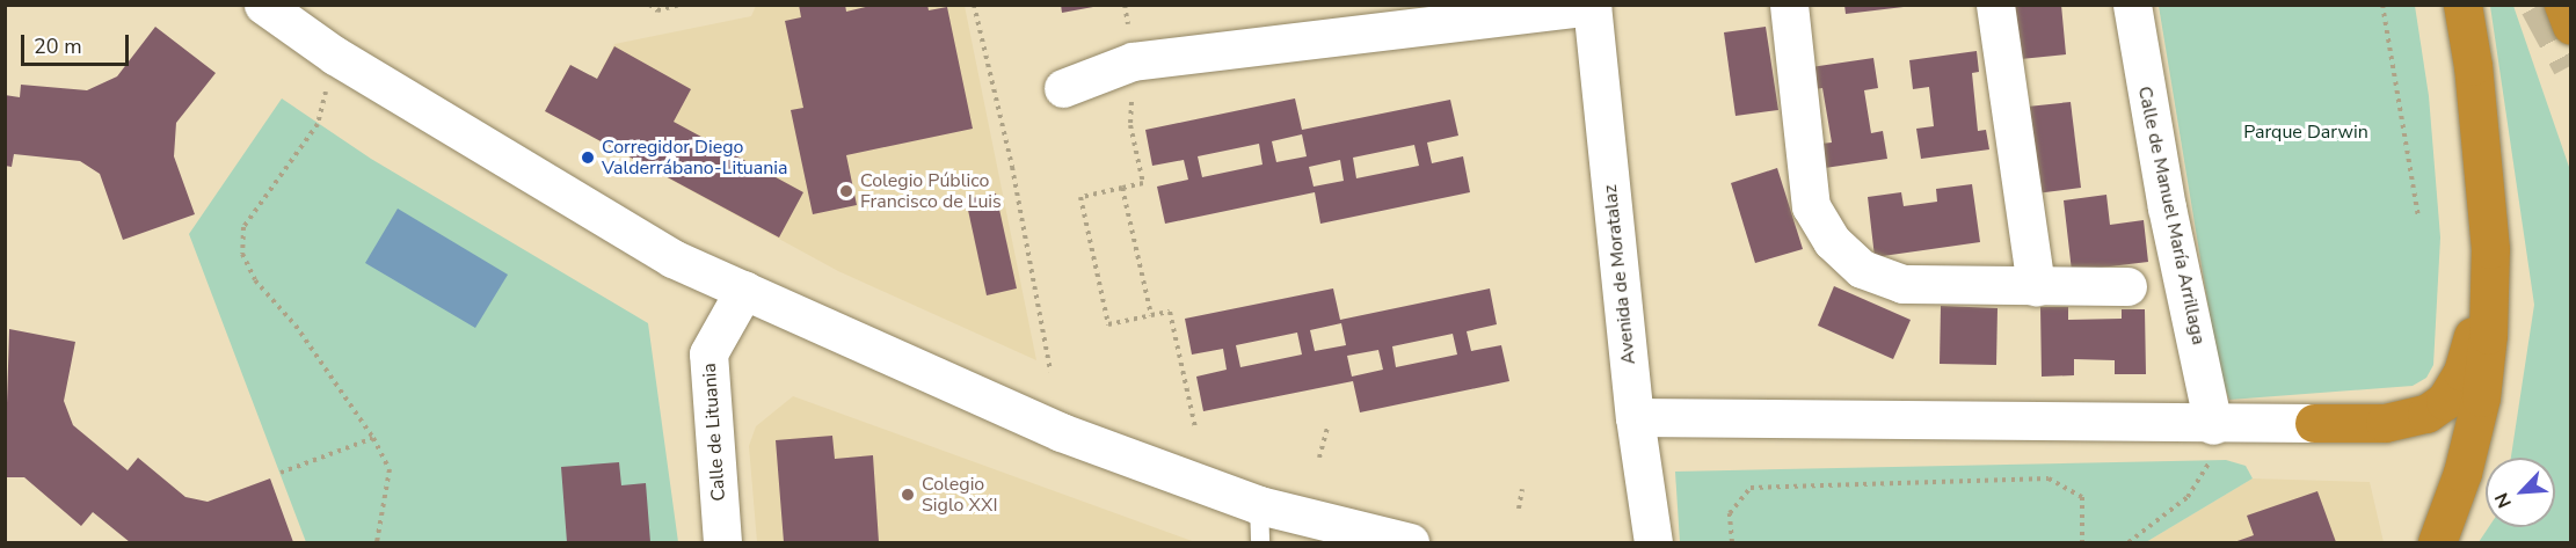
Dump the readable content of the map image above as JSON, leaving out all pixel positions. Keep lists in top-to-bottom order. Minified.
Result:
{"streets":{"street":["Calle de Manuel María Arrillaga","Avenida de Moratalaz","Calle de Lituania"]},"parks":["Parque Darwin"],"places":["Corregidor Diego Valderrábano-Lituania","Colegio Público Francisco de Luis","Colegio Siglo XXI"],"scale_bar":"20 m","north":"bottom left"}
